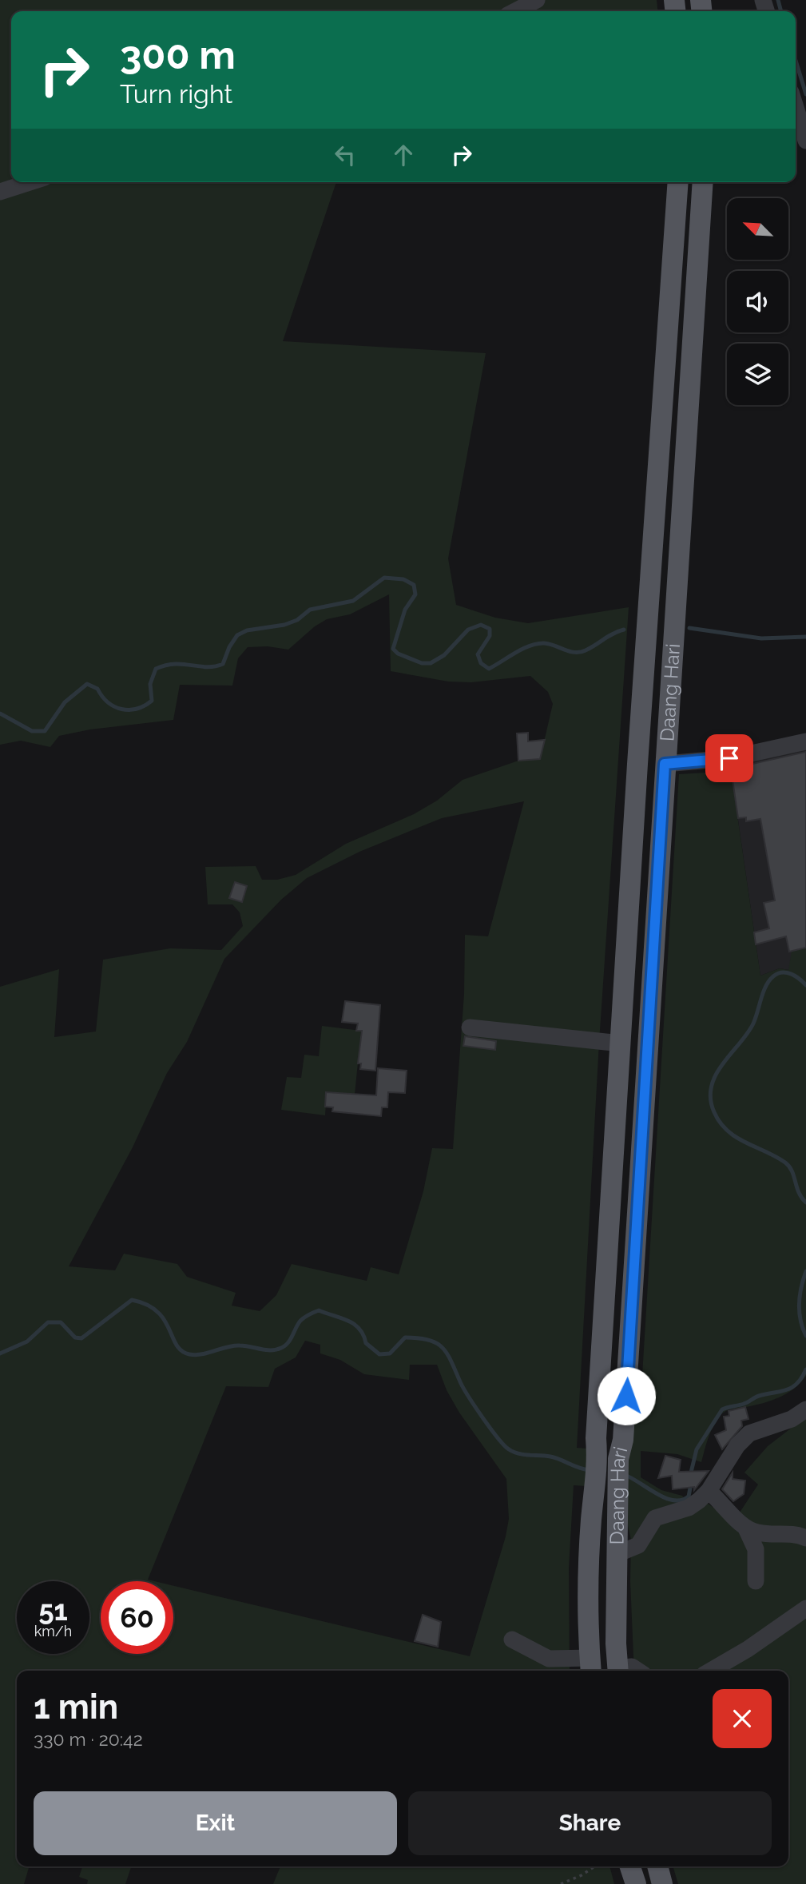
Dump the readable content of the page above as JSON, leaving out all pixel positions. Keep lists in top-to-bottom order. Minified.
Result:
{"streets":{"main road":["Daang Hari"]},"north":"top left","page":{"turn":["300 m","Turn right"],"speed":"51 km/h","limit":"60","heading":["1 min","330 m · 20:42"],"buttons":["Exit","Share"]}}
